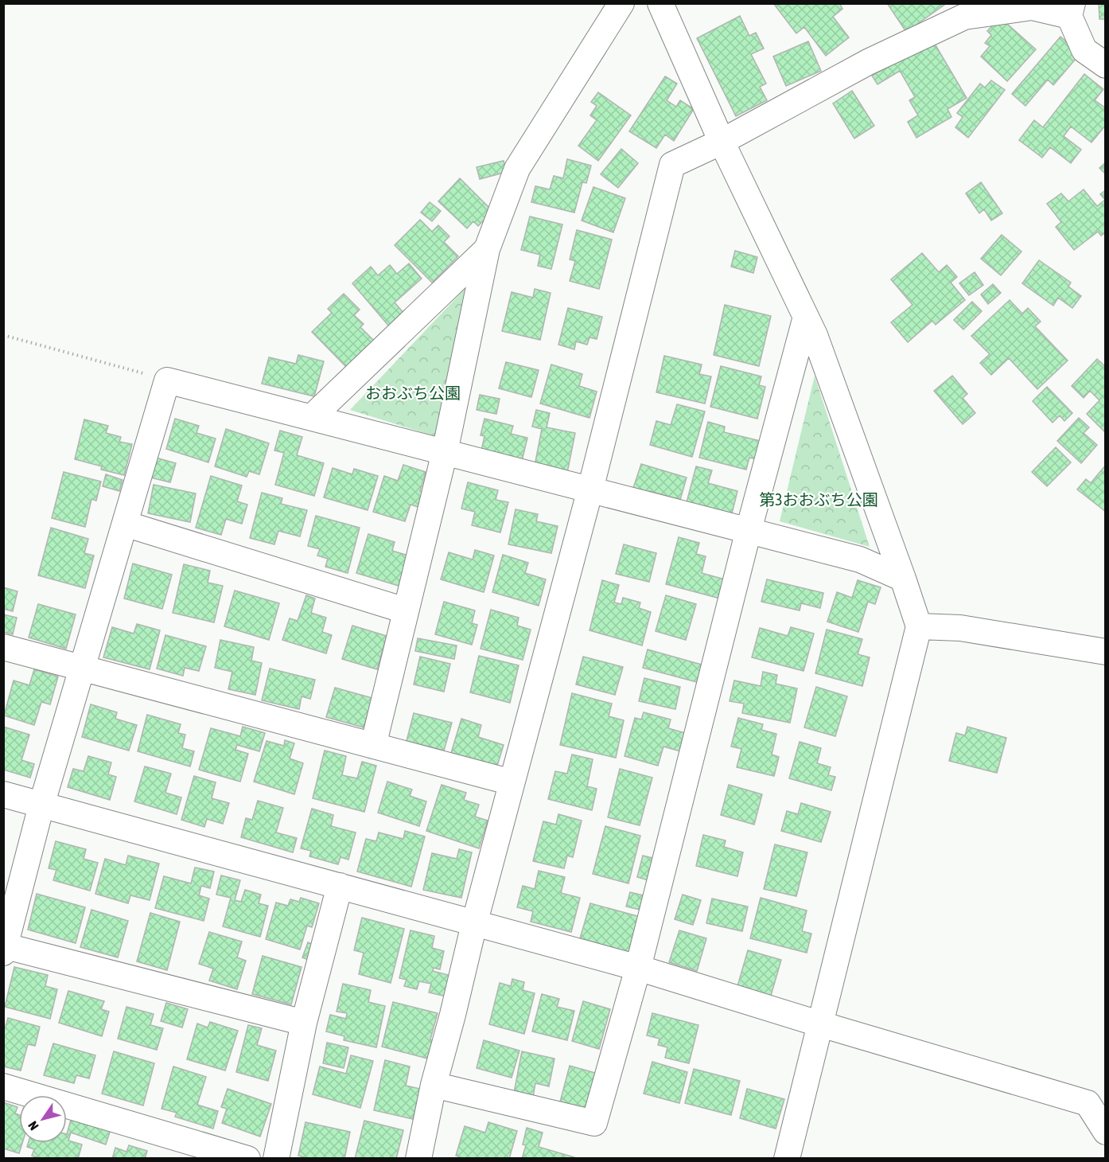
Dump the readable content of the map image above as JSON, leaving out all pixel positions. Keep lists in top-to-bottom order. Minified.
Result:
{"parks":["おおぶち公園","第3おおぶち公園"],"north":"bottom left"}
